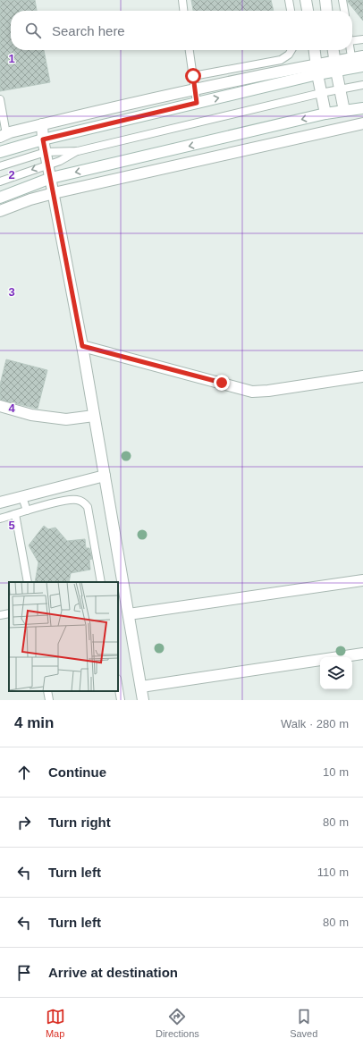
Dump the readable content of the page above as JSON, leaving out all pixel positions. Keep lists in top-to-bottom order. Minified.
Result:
{"page":{"search":"Search here","heading":["4 min","Walk · 280 m"],"list":[["Continue","10 m"],["Turn right","80 m"],["Turn left","110 m"],["Turn left","80 m"],"Arrive at destination"],"nav":["Map","Directions","Saved"]},"grid":{"rows":["1","2","3","4","5"]}}
